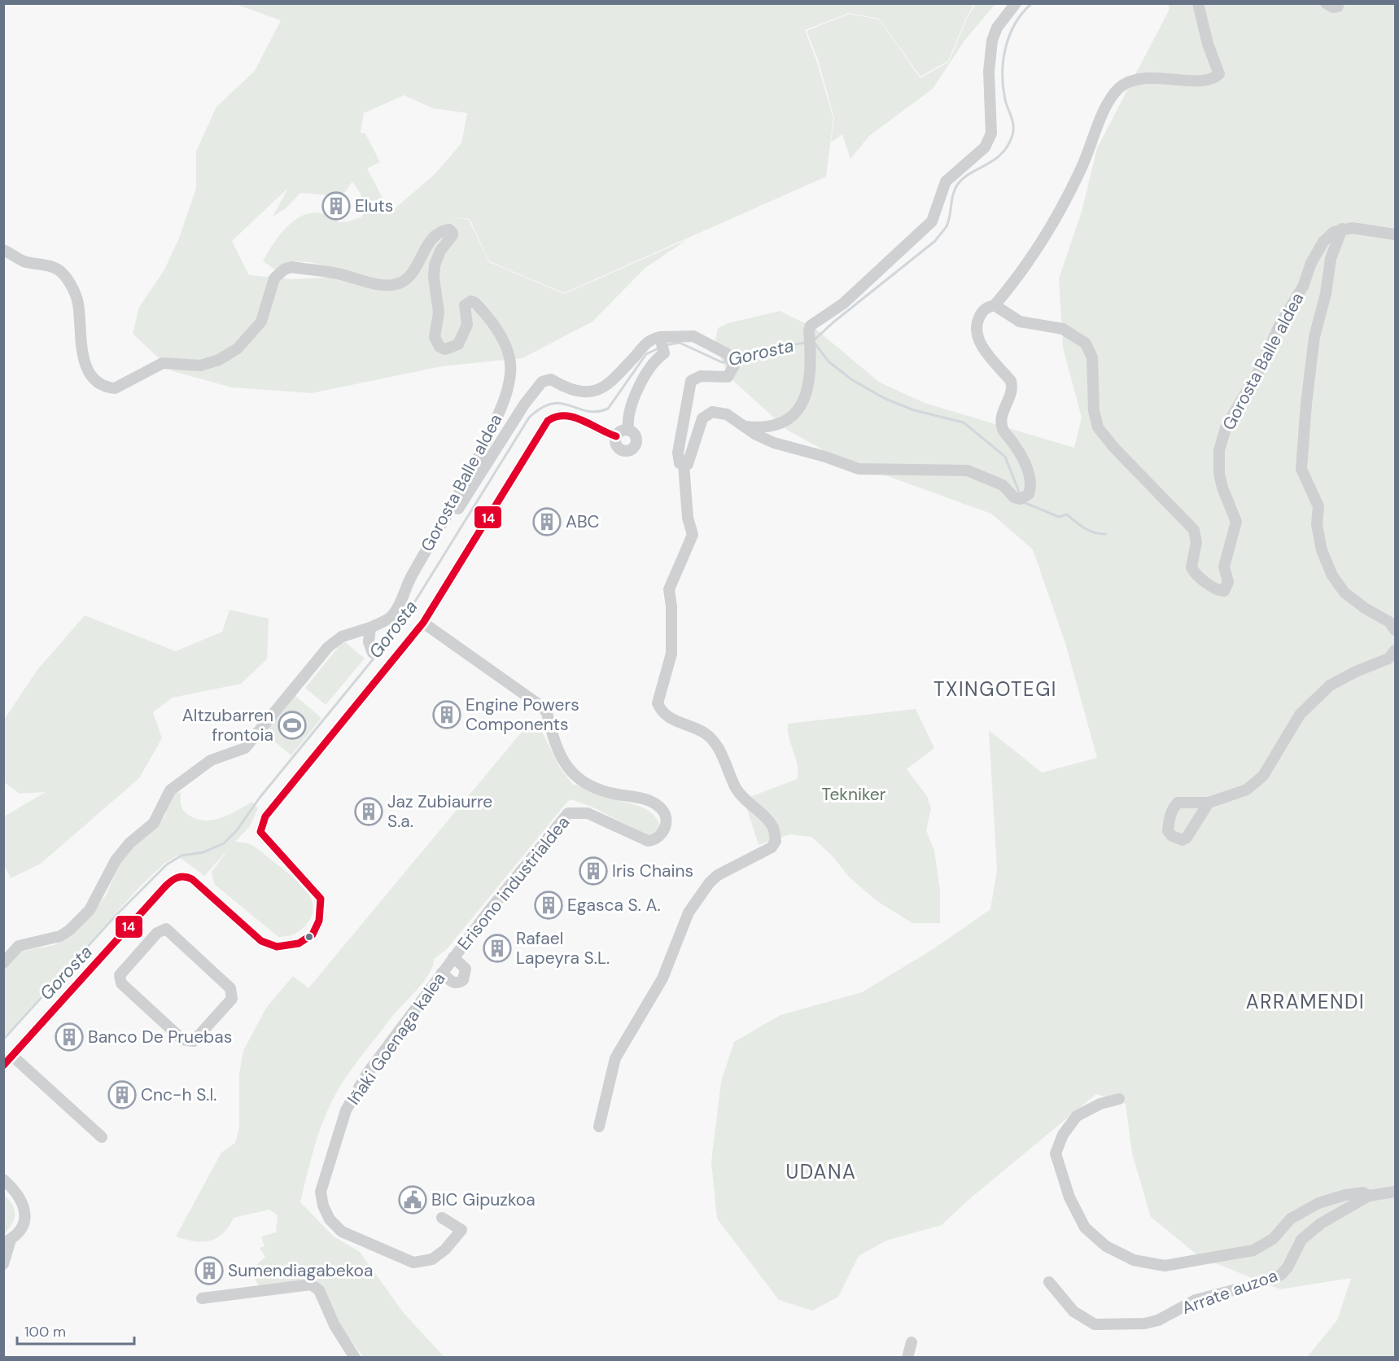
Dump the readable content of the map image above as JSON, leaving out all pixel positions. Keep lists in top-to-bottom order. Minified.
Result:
{"streets":{"street":["Gorosta Balle aldea","Erisono industrialdea","Iñaki Goenaga kalea","Arrate auzoa"]},"crossings":[["Erisono industrialdea","Iñaki Goenaga kalea"]],"districts":["TXINGOTEGI","ARRAMENDI","UDANA"],"water":["Gorosta"],"parks":["Tekniker"],"places":{"building":["Eluts","ABC","Engine Powers Components","Jaz Zubiaurre S.a.","Iris Chains","Egasca S. A.","Rafael Lapeyra S.L.","Banco De Pruebas","Cnc-h S.l.","Sumendiagabekoa"],"sports":["Altzubarren frontoia"],"public building":["BIC Gipuzkoa"]},"lines":["transit line 14"],"scale_bar":"100 m"}
